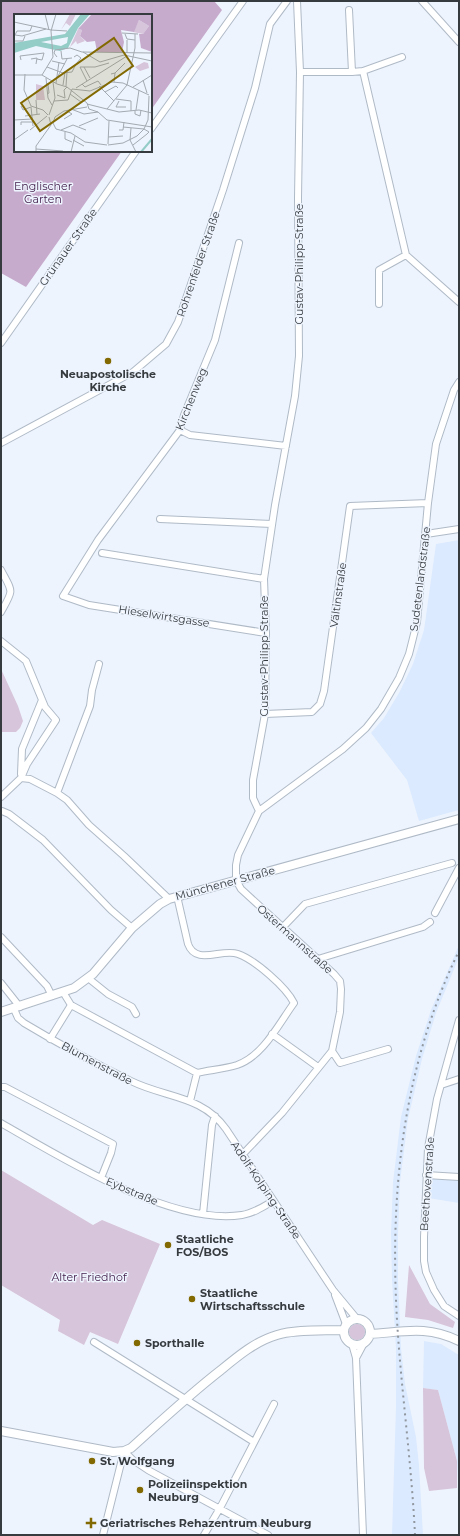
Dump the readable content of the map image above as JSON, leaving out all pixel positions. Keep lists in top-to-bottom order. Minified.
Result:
{"streets":{"main road":["Münchener Straße"],"street":["Grünauer Straße","Rohrenfelder Straße","Gustav-Philipp-Straße","Kirchenweg","Sudetenlandstraße","Vältinstraße","Hieselwirtsgasse","Ostermannstraße","Blumenstraße","Beethovenstraße","Adolf-Kolping-Straße","Eybstraße"]},"crossings":[["Gustav-Philipp-Straße","Sudetenlandstraße"],["Gustav-Philipp-Straße","Vältinstraße"],["Gustav-Philipp-Straße","Hieselwirtsgasse"],["Kirchenweg","Hieselwirtsgasse"],["Sudetenlandstraße","Vältinstraße"],["Sudetenlandstraße","Münchener Straße"],["Sudetenlandstraße","Ostermannstraße"],["Münchener Straße","Ostermannstraße"],["Münchener Straße","Blumenstraße"],["Ostermannstraße","Adolf-Kolping-Straße"],["Blumenstraße","Adolf-Kolping-Straße"],["Adolf-Kolping-Straße","Eybstraße"]],"parks":["Englischer Garten","Alter Friedhof"],"places":{"other":["Neuapostolische Kirche","Staatliche FOS/BOS","Staatliche Wirtschaftsschule","Sporthalle","St. Wolfgang","Polizeiinspektion Neuburg"],"health":["Geriatrisches Rehazentrum Neuburg"]}}
